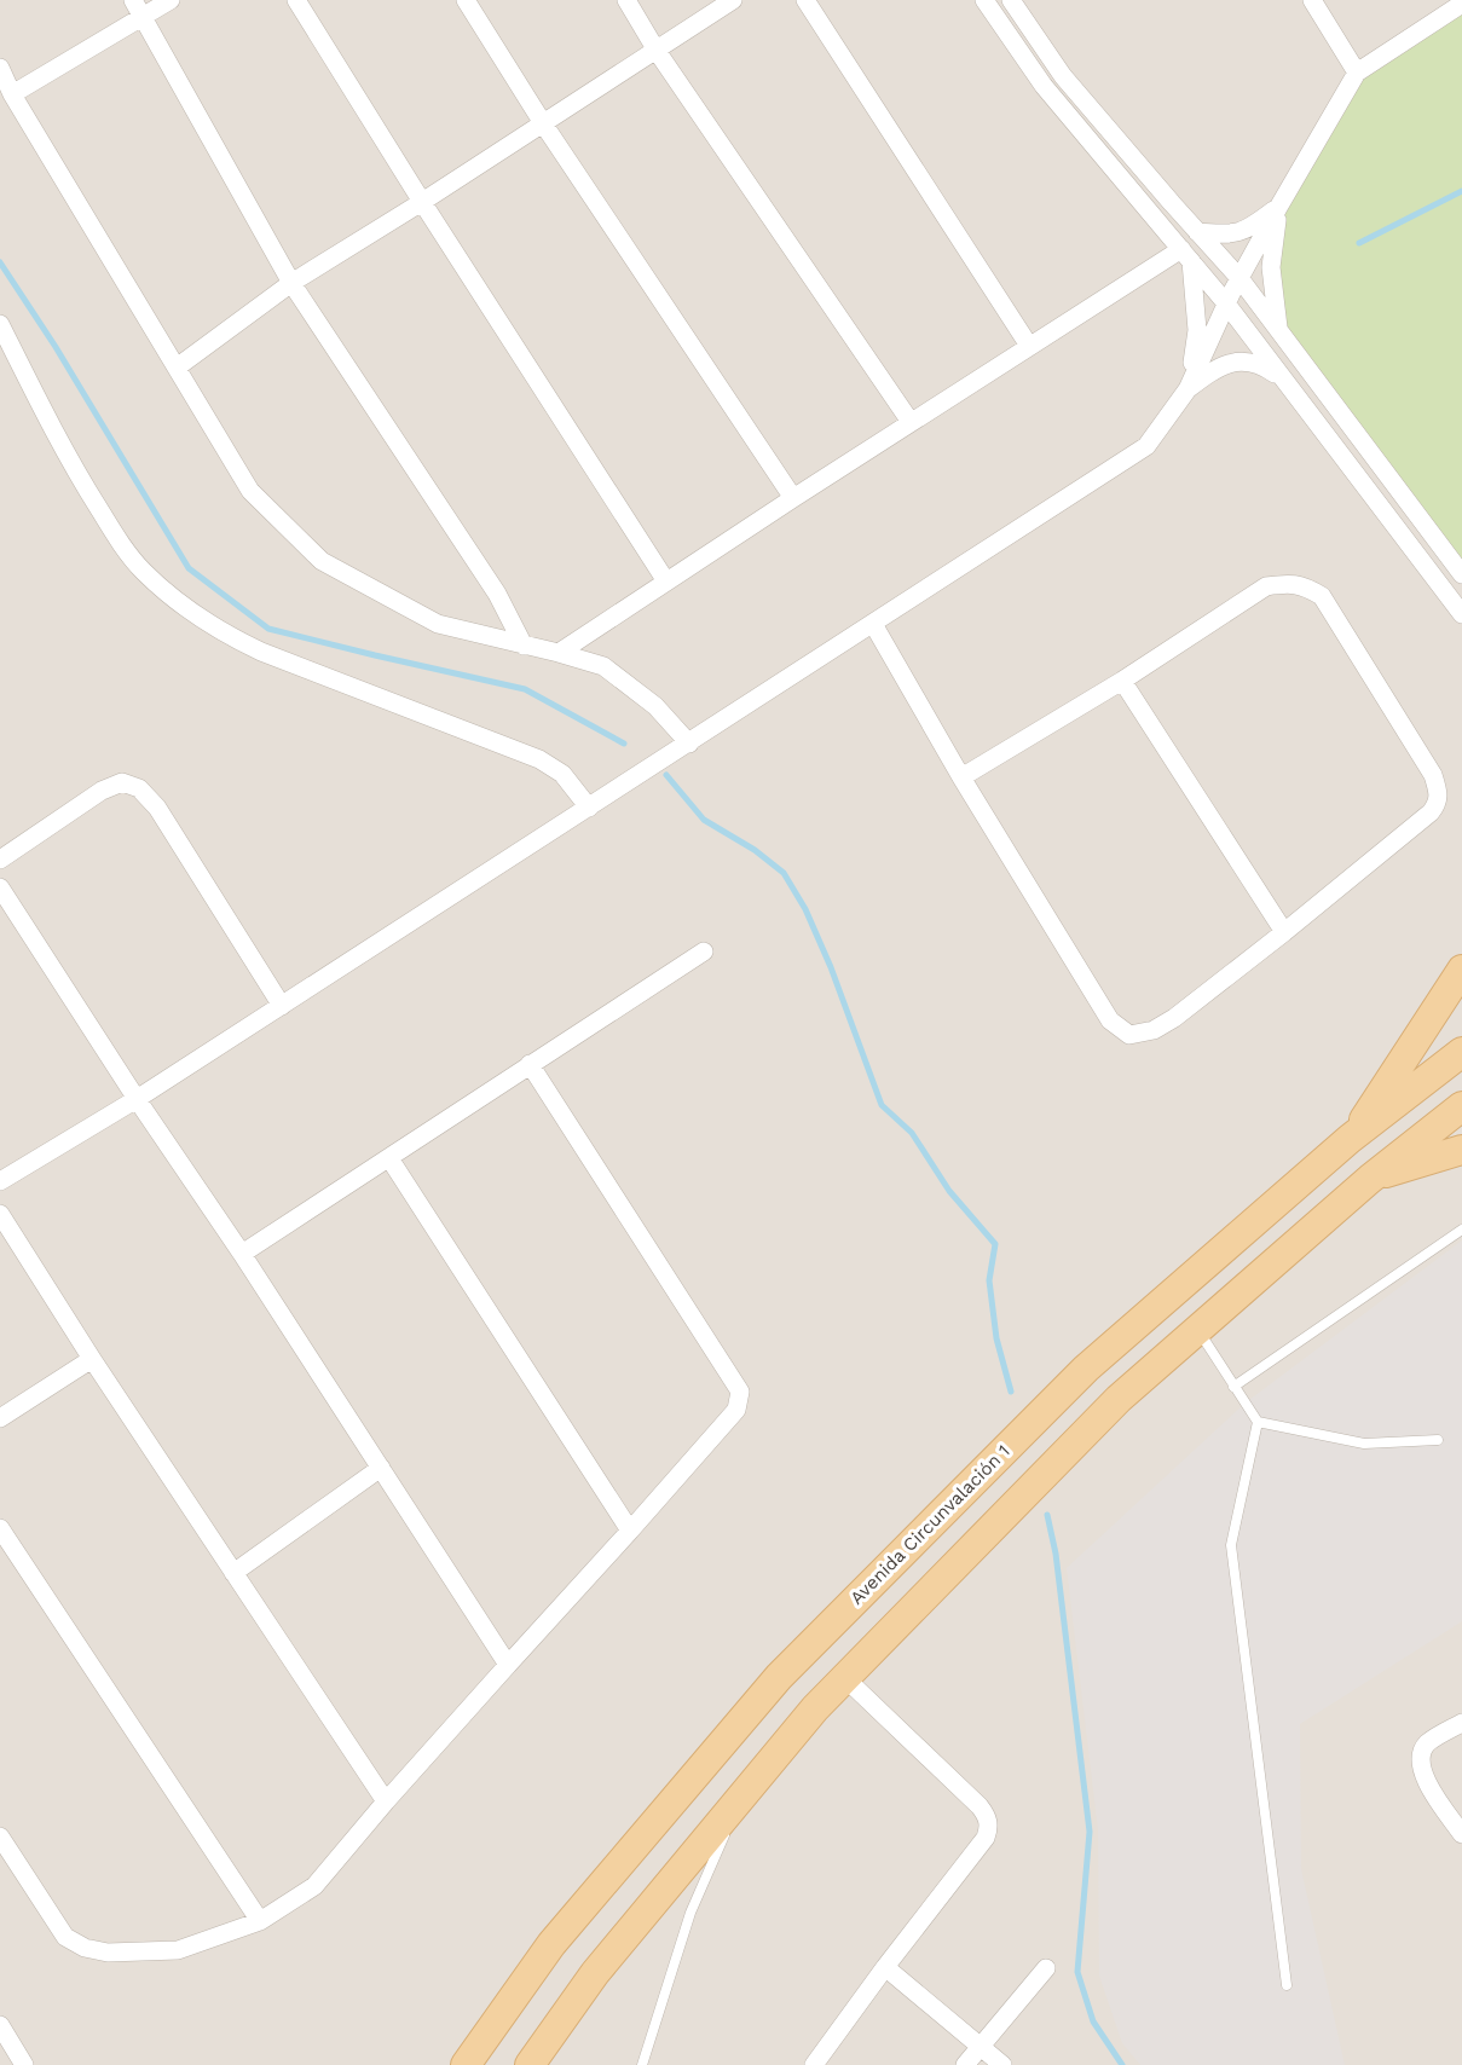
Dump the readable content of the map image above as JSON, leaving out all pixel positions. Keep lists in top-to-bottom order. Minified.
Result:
{"streets":{"main road":["Avenida Circunvalación 1"]}}
